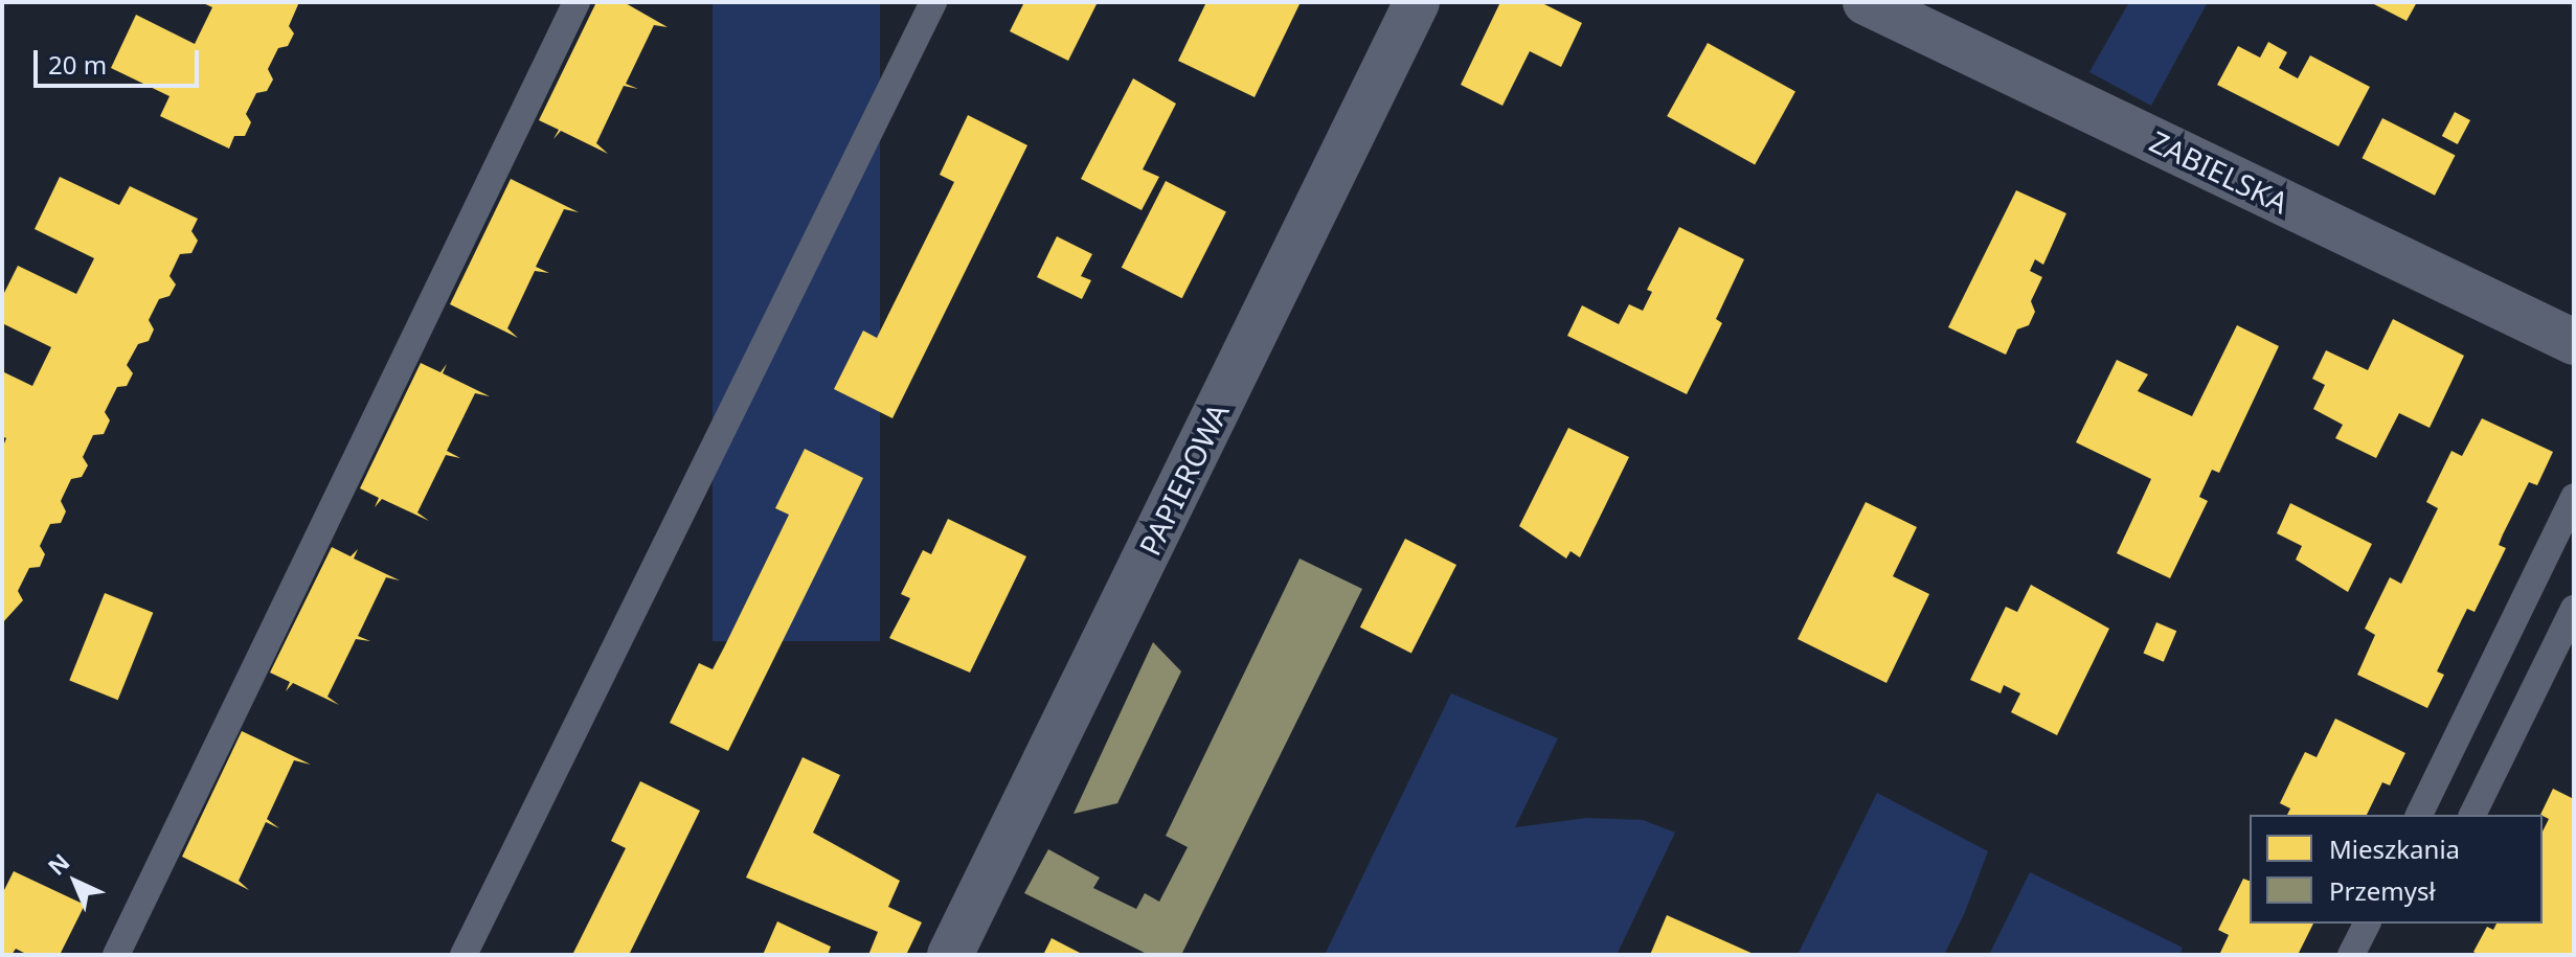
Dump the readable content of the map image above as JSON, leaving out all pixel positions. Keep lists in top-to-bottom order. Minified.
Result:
{"streets":{"street":["ZABIELSKA","PAPIEROWA"]},"legend":["Mieszkania","Przemysł"],"scale_bar":"20 m","north":"top left"}
